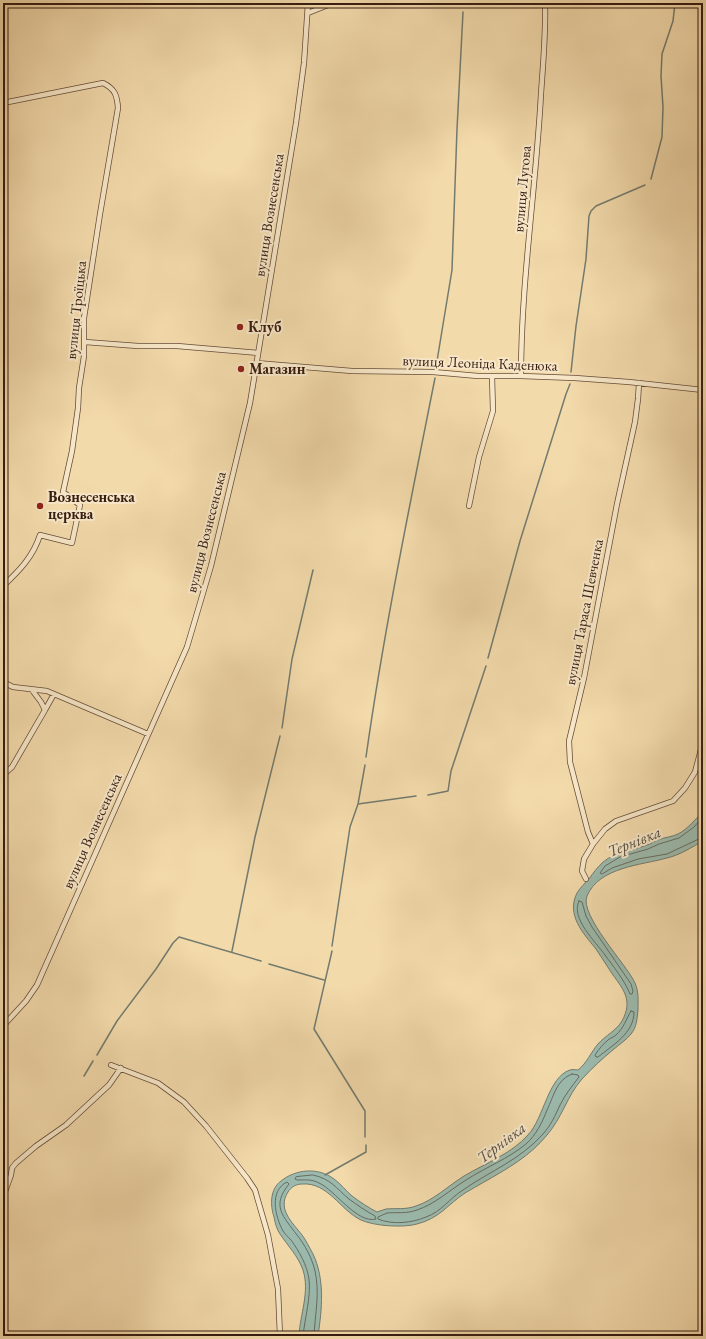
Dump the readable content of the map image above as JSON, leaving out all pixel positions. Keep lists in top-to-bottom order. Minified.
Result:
{"streets":{"street":["вулиця Лугова","вулиця Вознесенська","вулиця Троїцька","вулиця Леоніда Каденюка","вулиця Тараса Шевченка"]},"crossings":[["вулиця Лугова","вулиця Леоніда Каденюка"],["вулиця Вознесенська","вулиця Леоніда Каденюка"],["вулиця Леоніда Каденюка","вулиця Тараса Шевченка"]],"water":["Тернівка"],"places":["Клуб","Магазин","Вознесенська церква"]}
